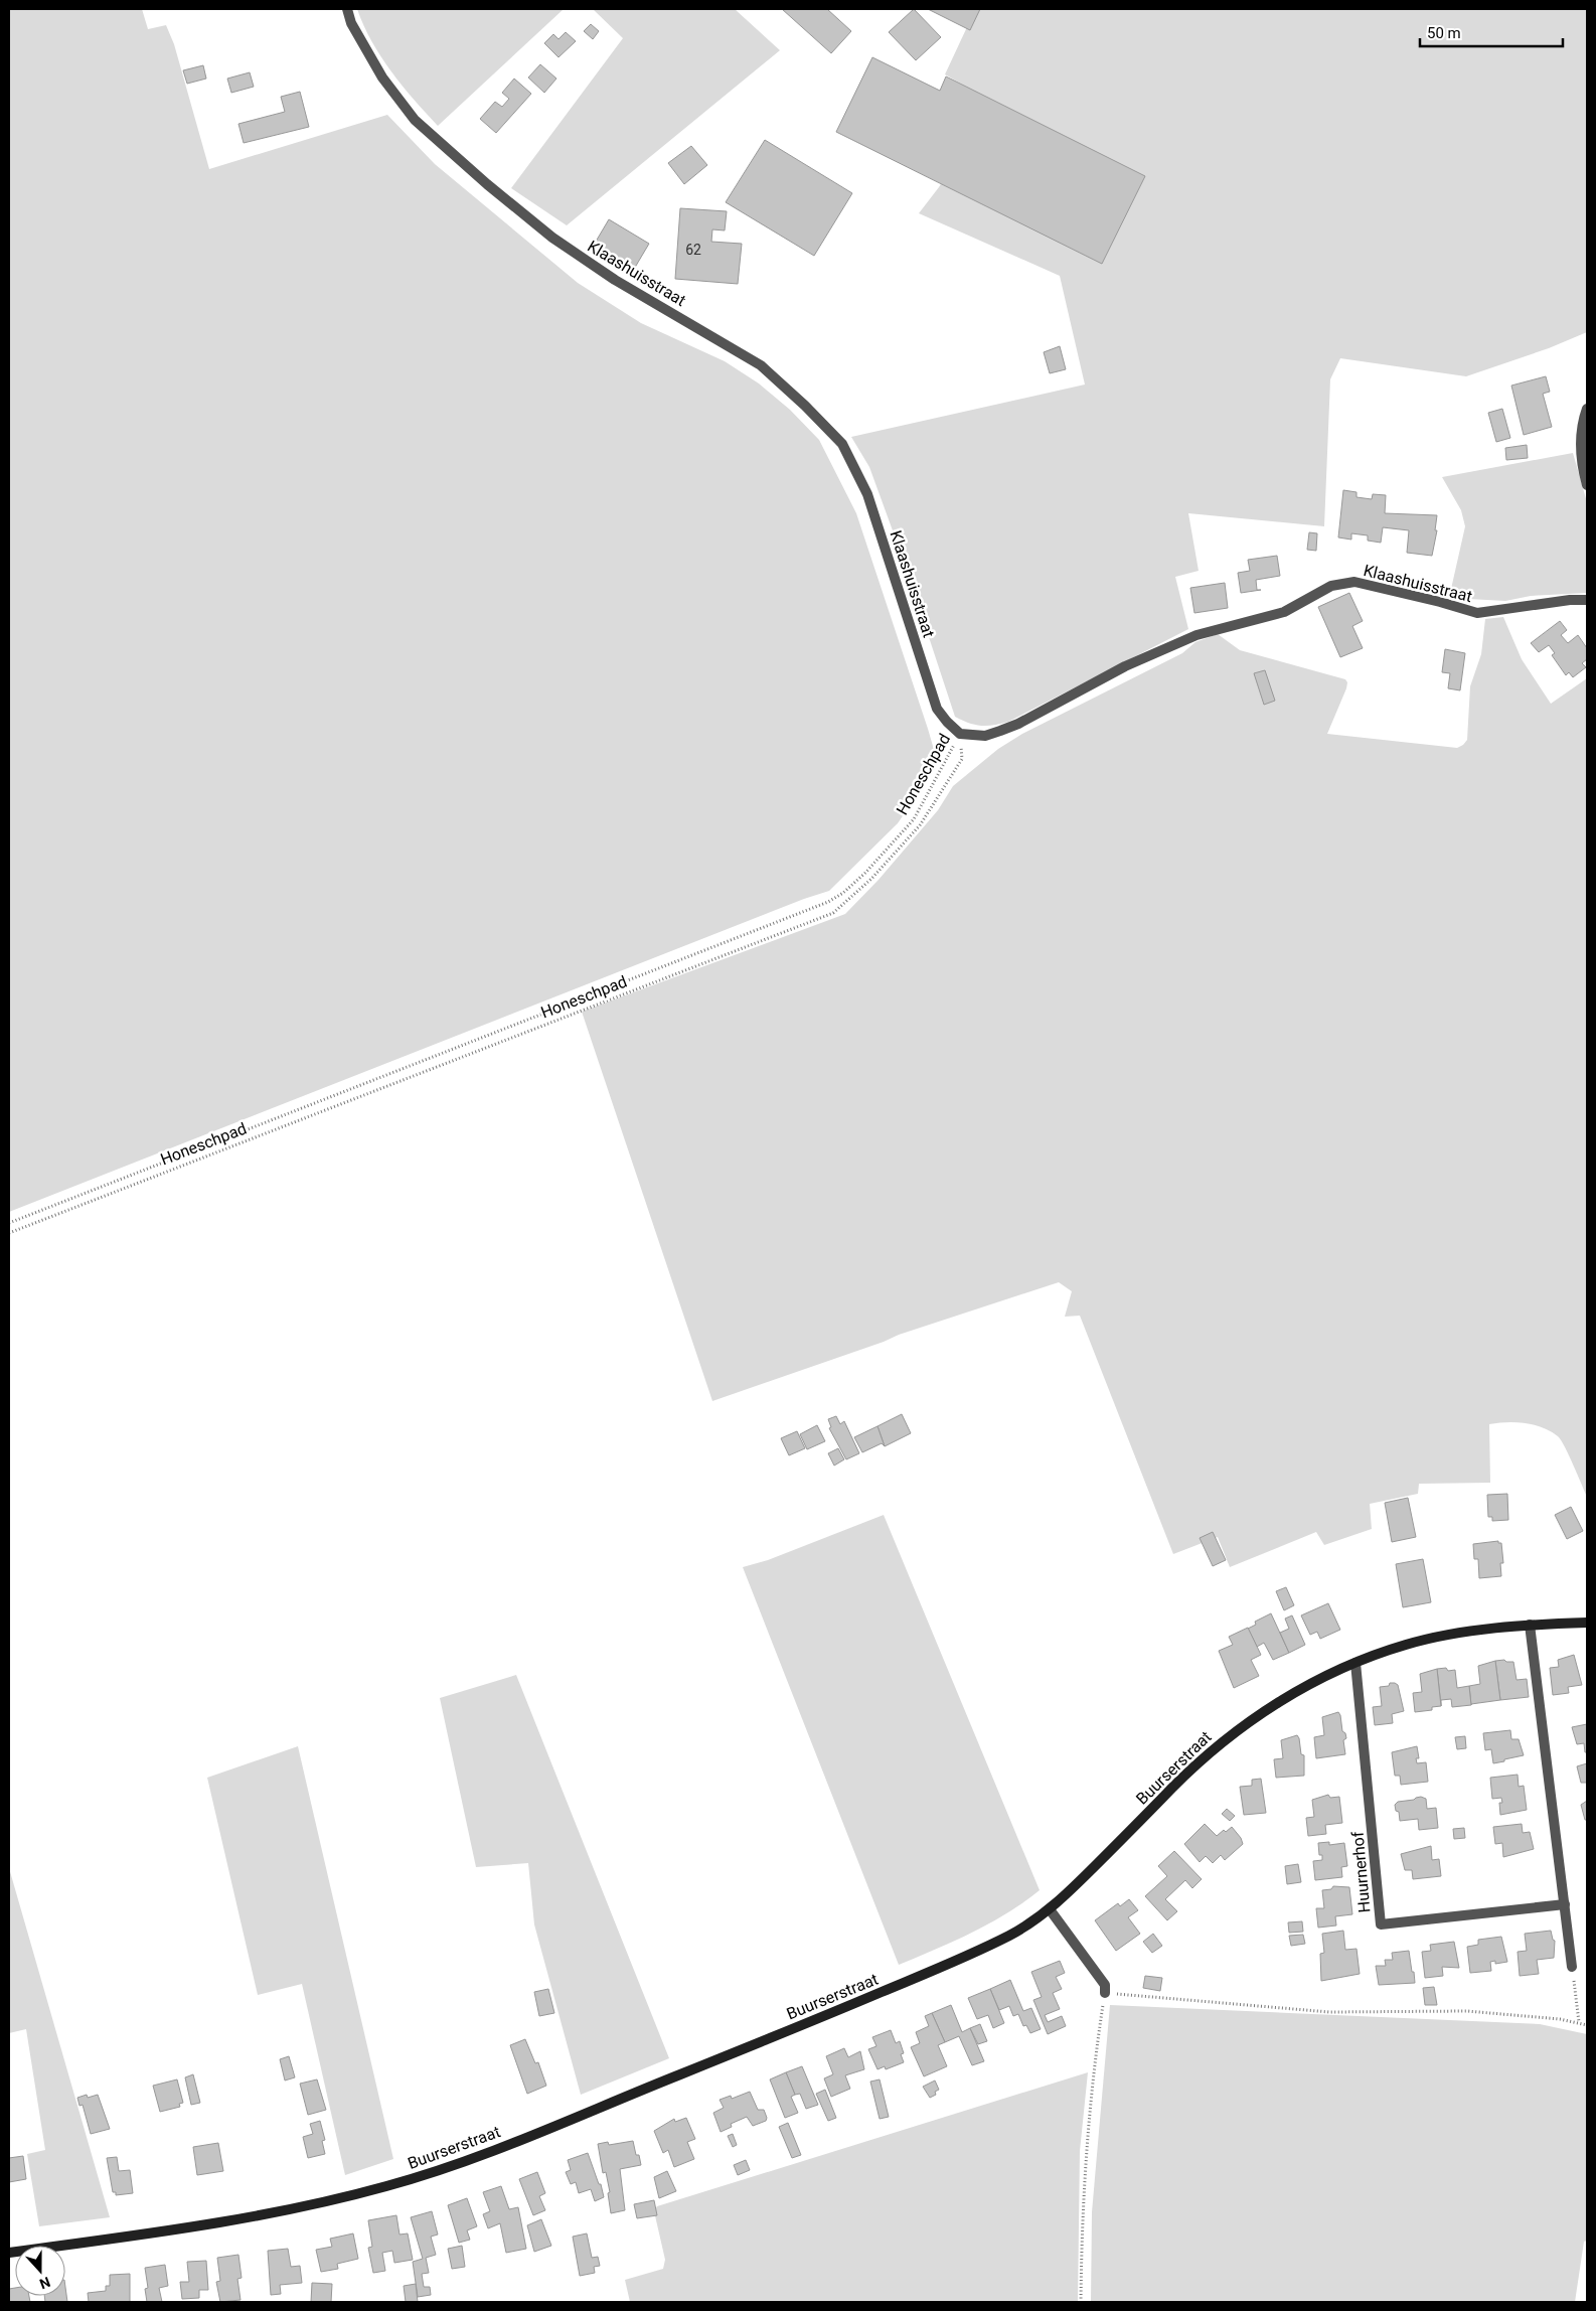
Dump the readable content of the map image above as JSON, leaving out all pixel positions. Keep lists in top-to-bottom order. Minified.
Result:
{"streets":{"main road":["Buurserstraat"],"street":["Klaashuisstraat","Huurnerhof"],"path":["Honeschpad"]},"crossings":[["Klaashuisstraat","Honeschpad"],["Buurserstraat","Huurnerhof"]],"house_numbers":["62"],"scale_bar":"50 m","north":"bottom"}
